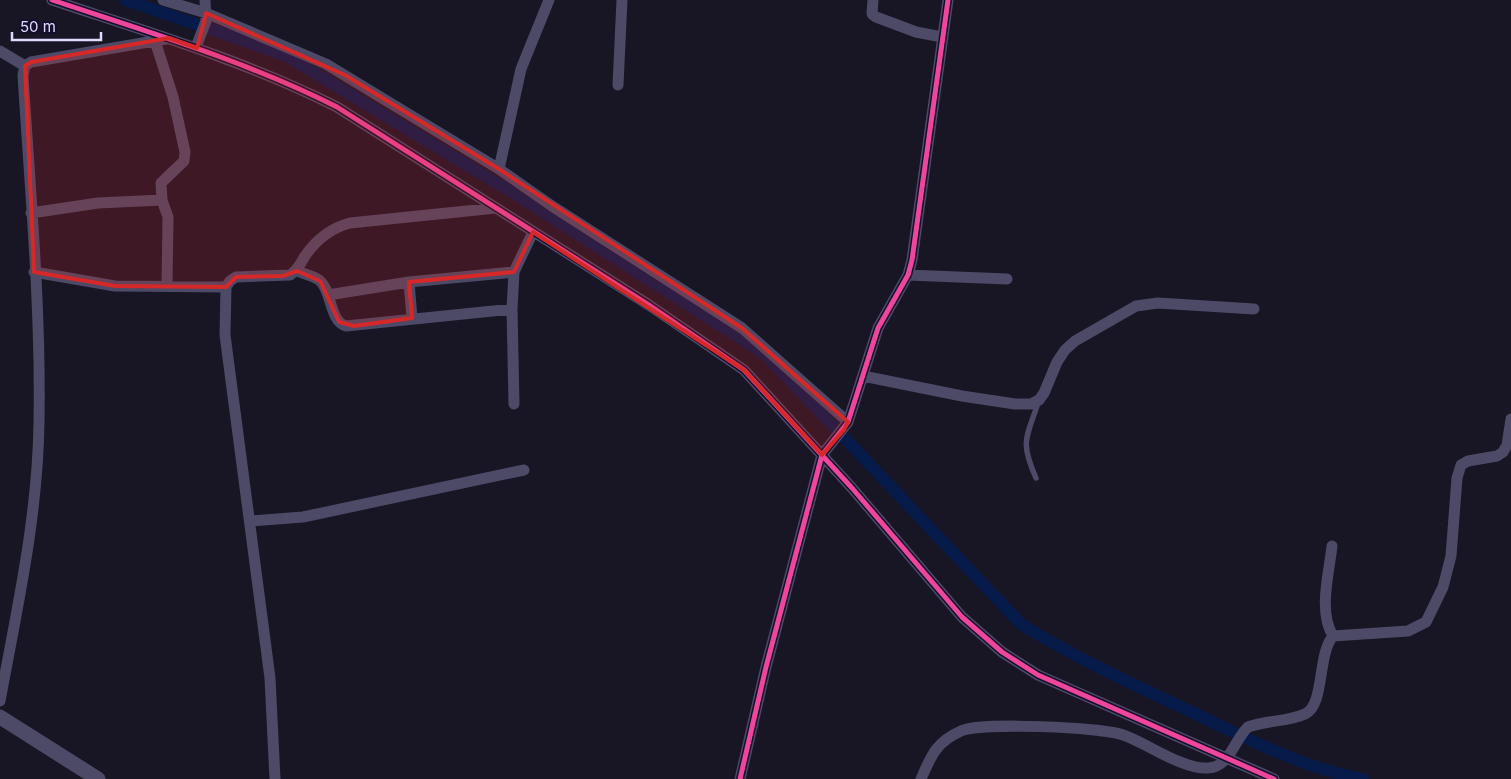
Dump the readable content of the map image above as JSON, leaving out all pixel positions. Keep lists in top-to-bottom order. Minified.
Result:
{"scale_bar":"50 m"}
